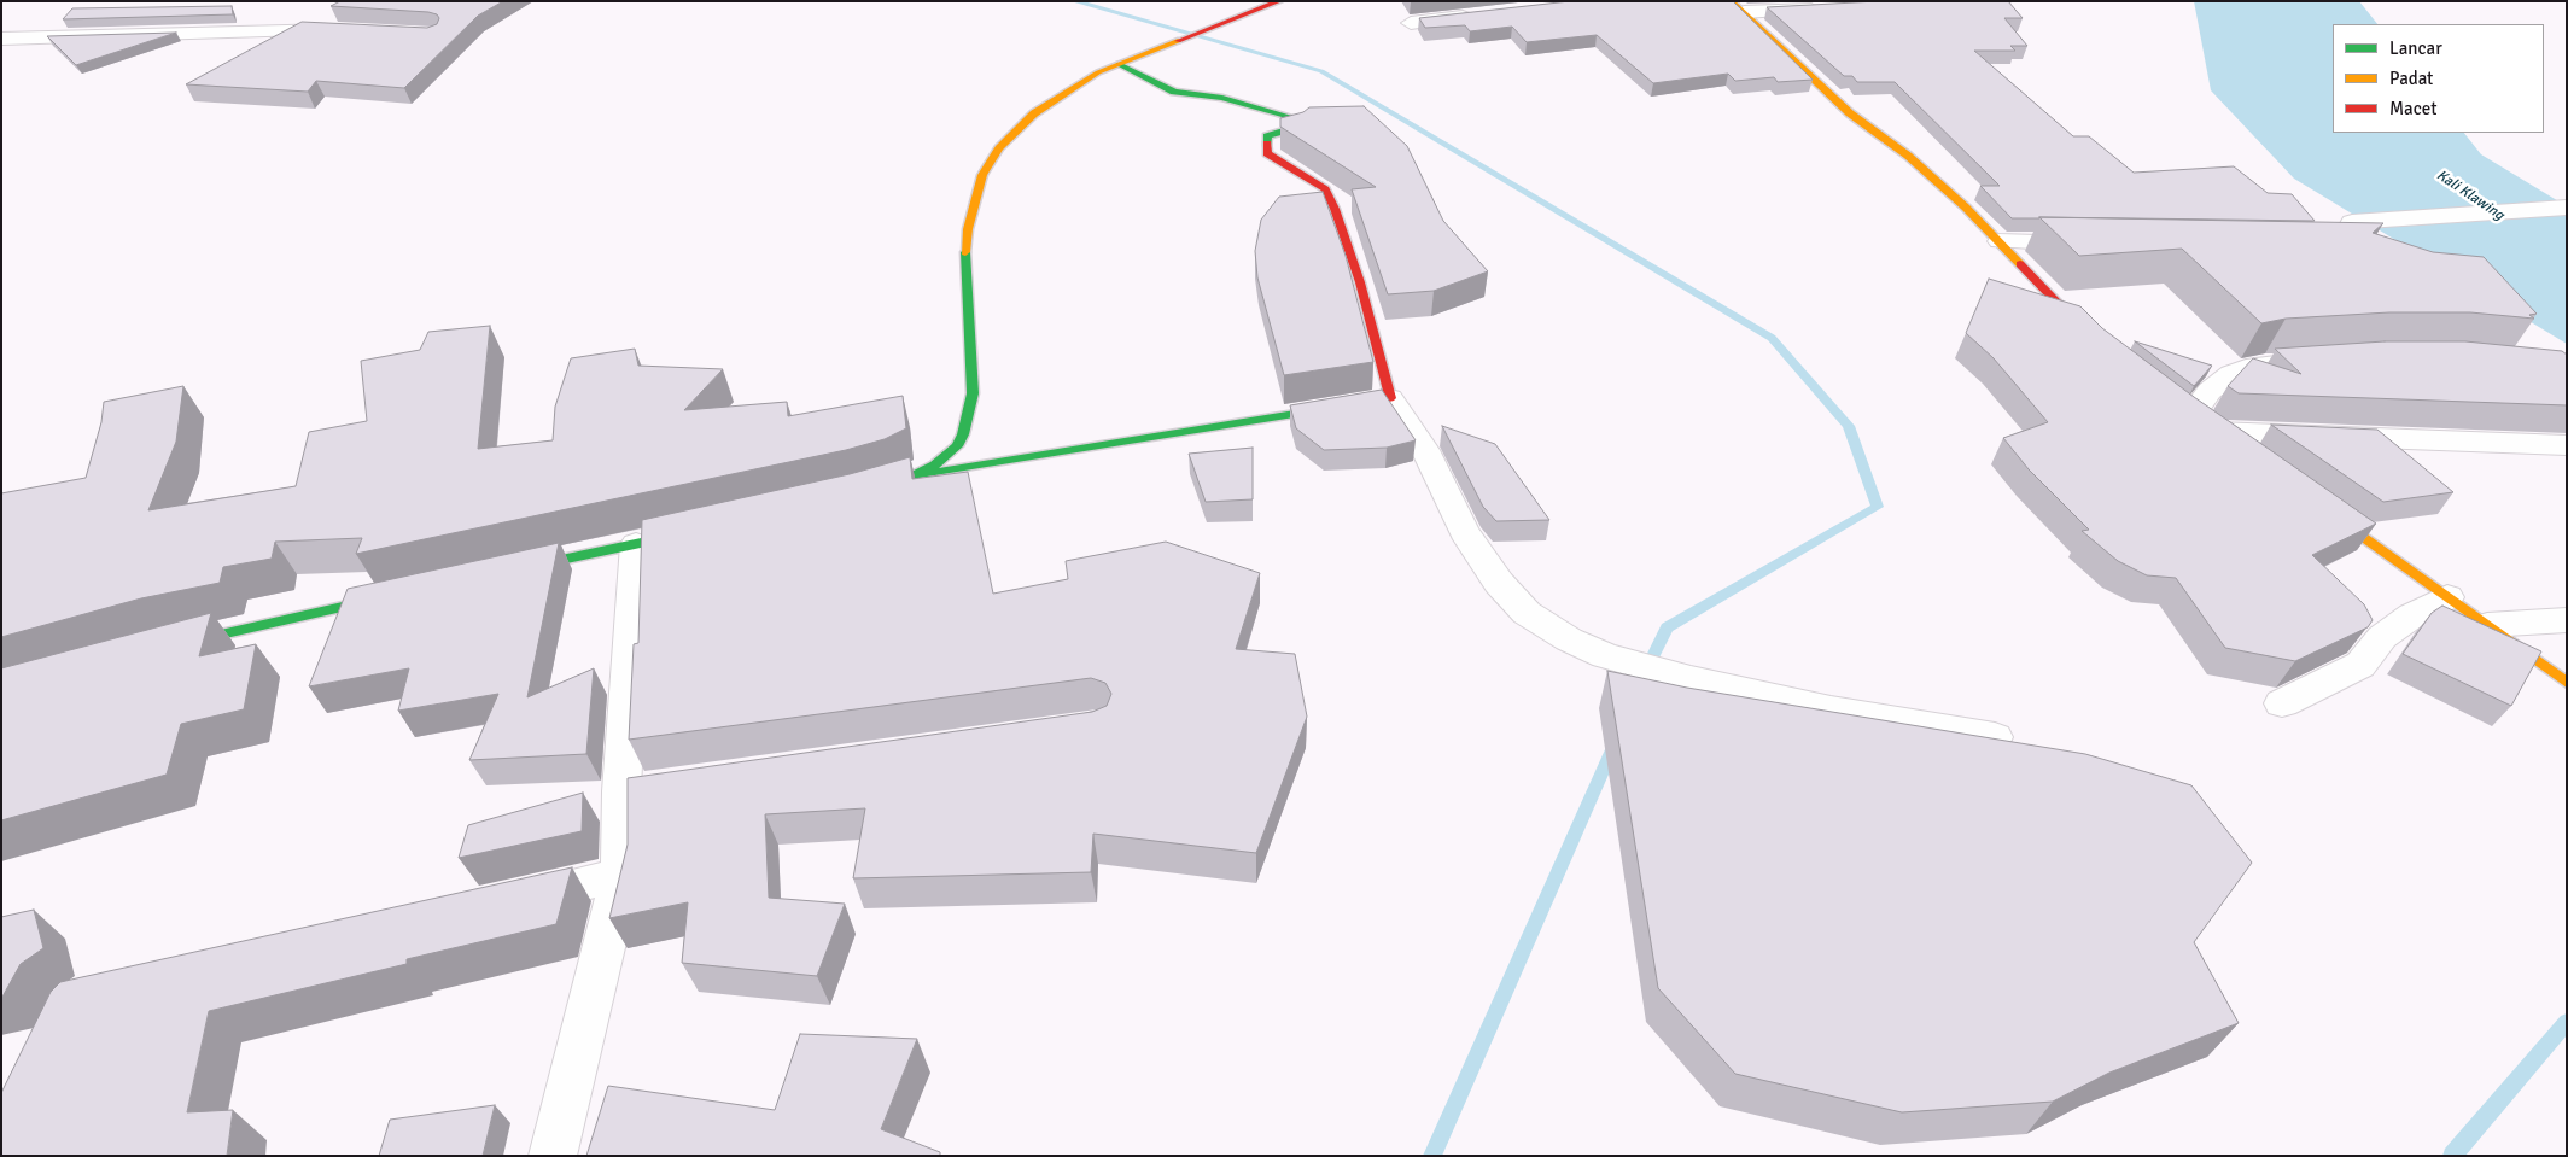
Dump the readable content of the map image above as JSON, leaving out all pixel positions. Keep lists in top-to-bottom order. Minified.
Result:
{"water":["Kali Klawing"],"legend":["Lancar","Padat","Macet"]}
